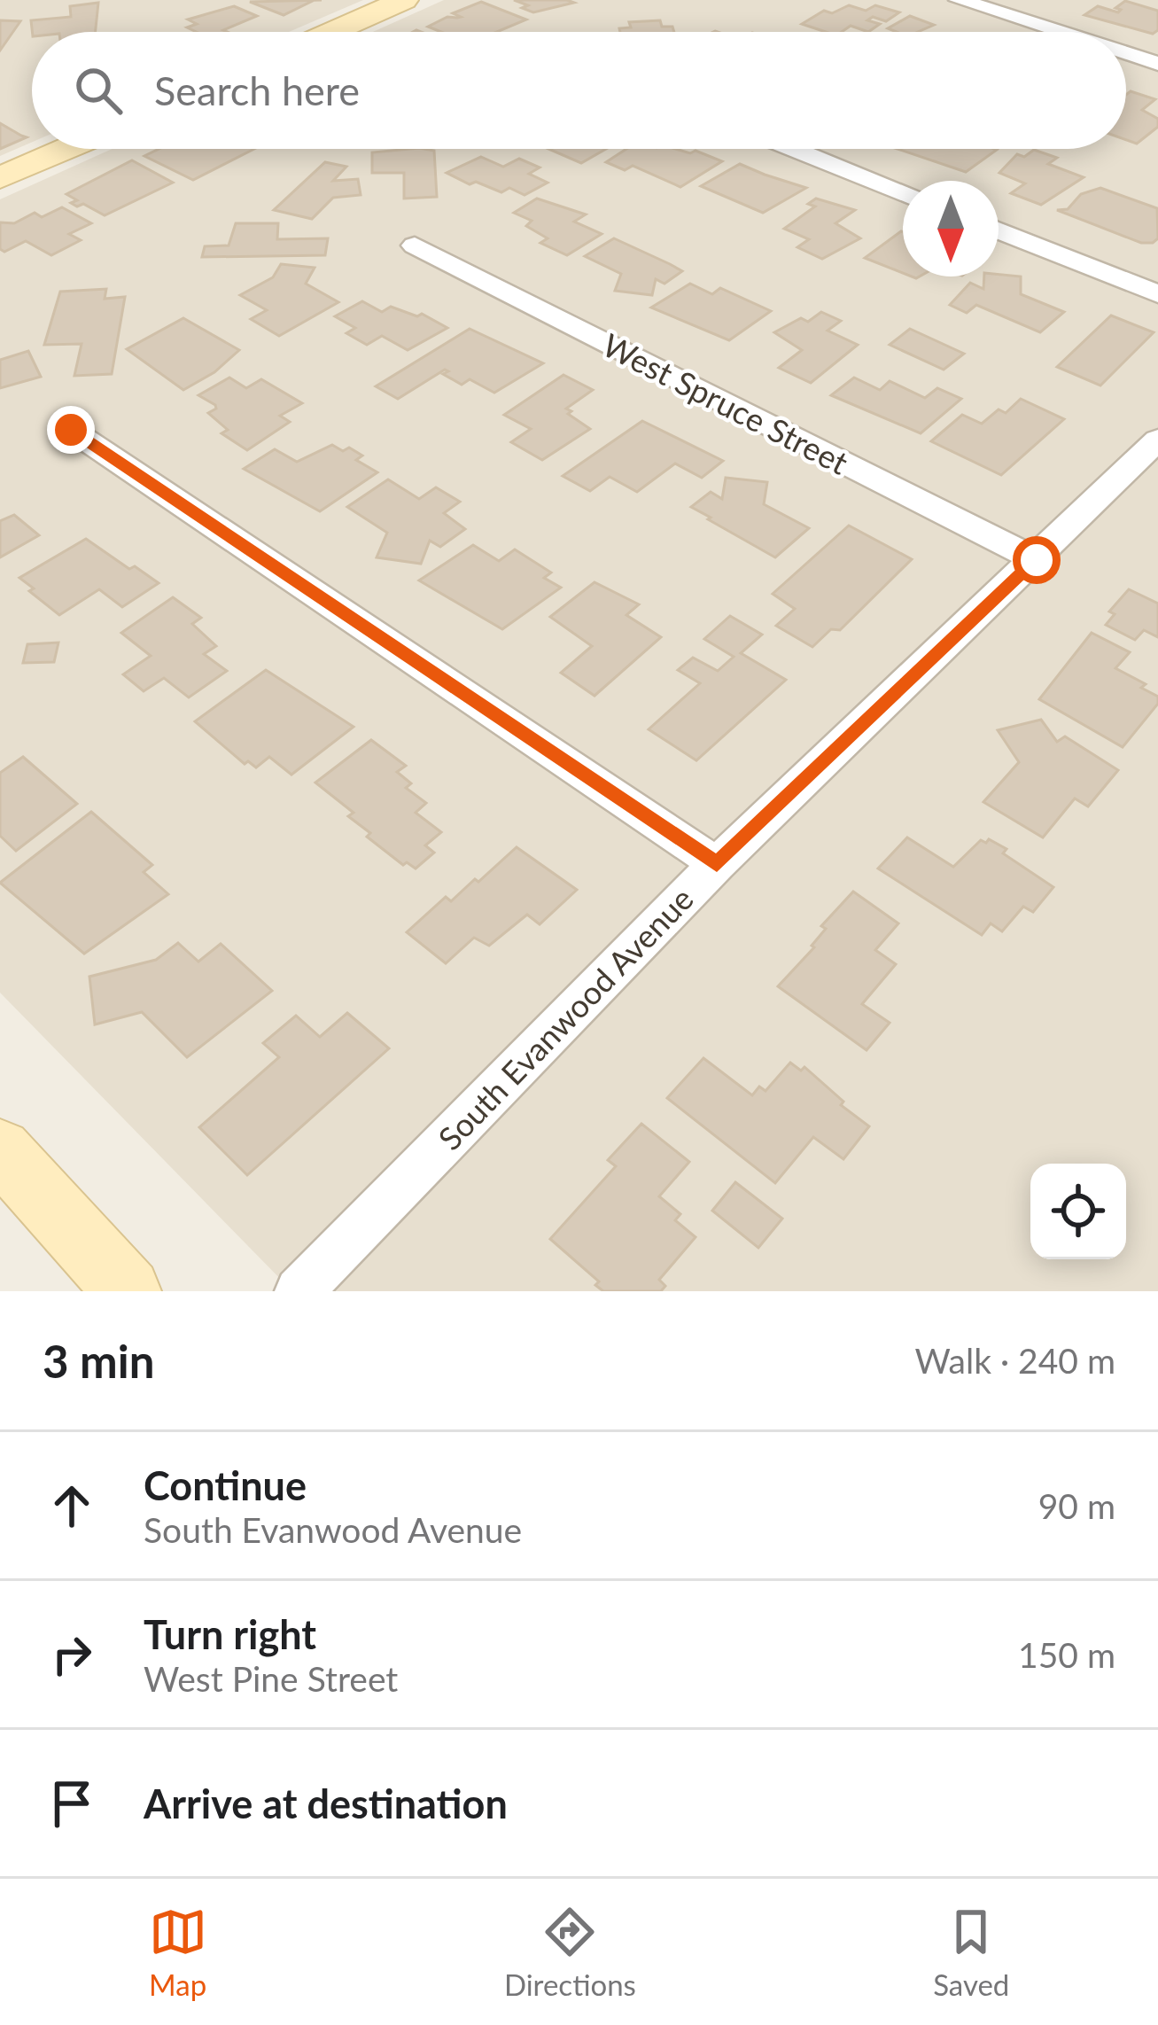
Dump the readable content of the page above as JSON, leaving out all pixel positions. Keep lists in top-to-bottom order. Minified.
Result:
{"streets":{"street":["West Spruce Street","South Evanwood Avenue"]},"crossings":[["West Spruce Street","South Evanwood Avenue"]],"north":"bottom","page":{"search":"Search here","heading":["3 min","Walk · 240 m"],"list":[["Continue","South Evanwood Avenue","90 m"],["Turn right","West Pine Street","150 m"],"Arrive at destination"],"nav":["Map","Directions","Saved"]}}
